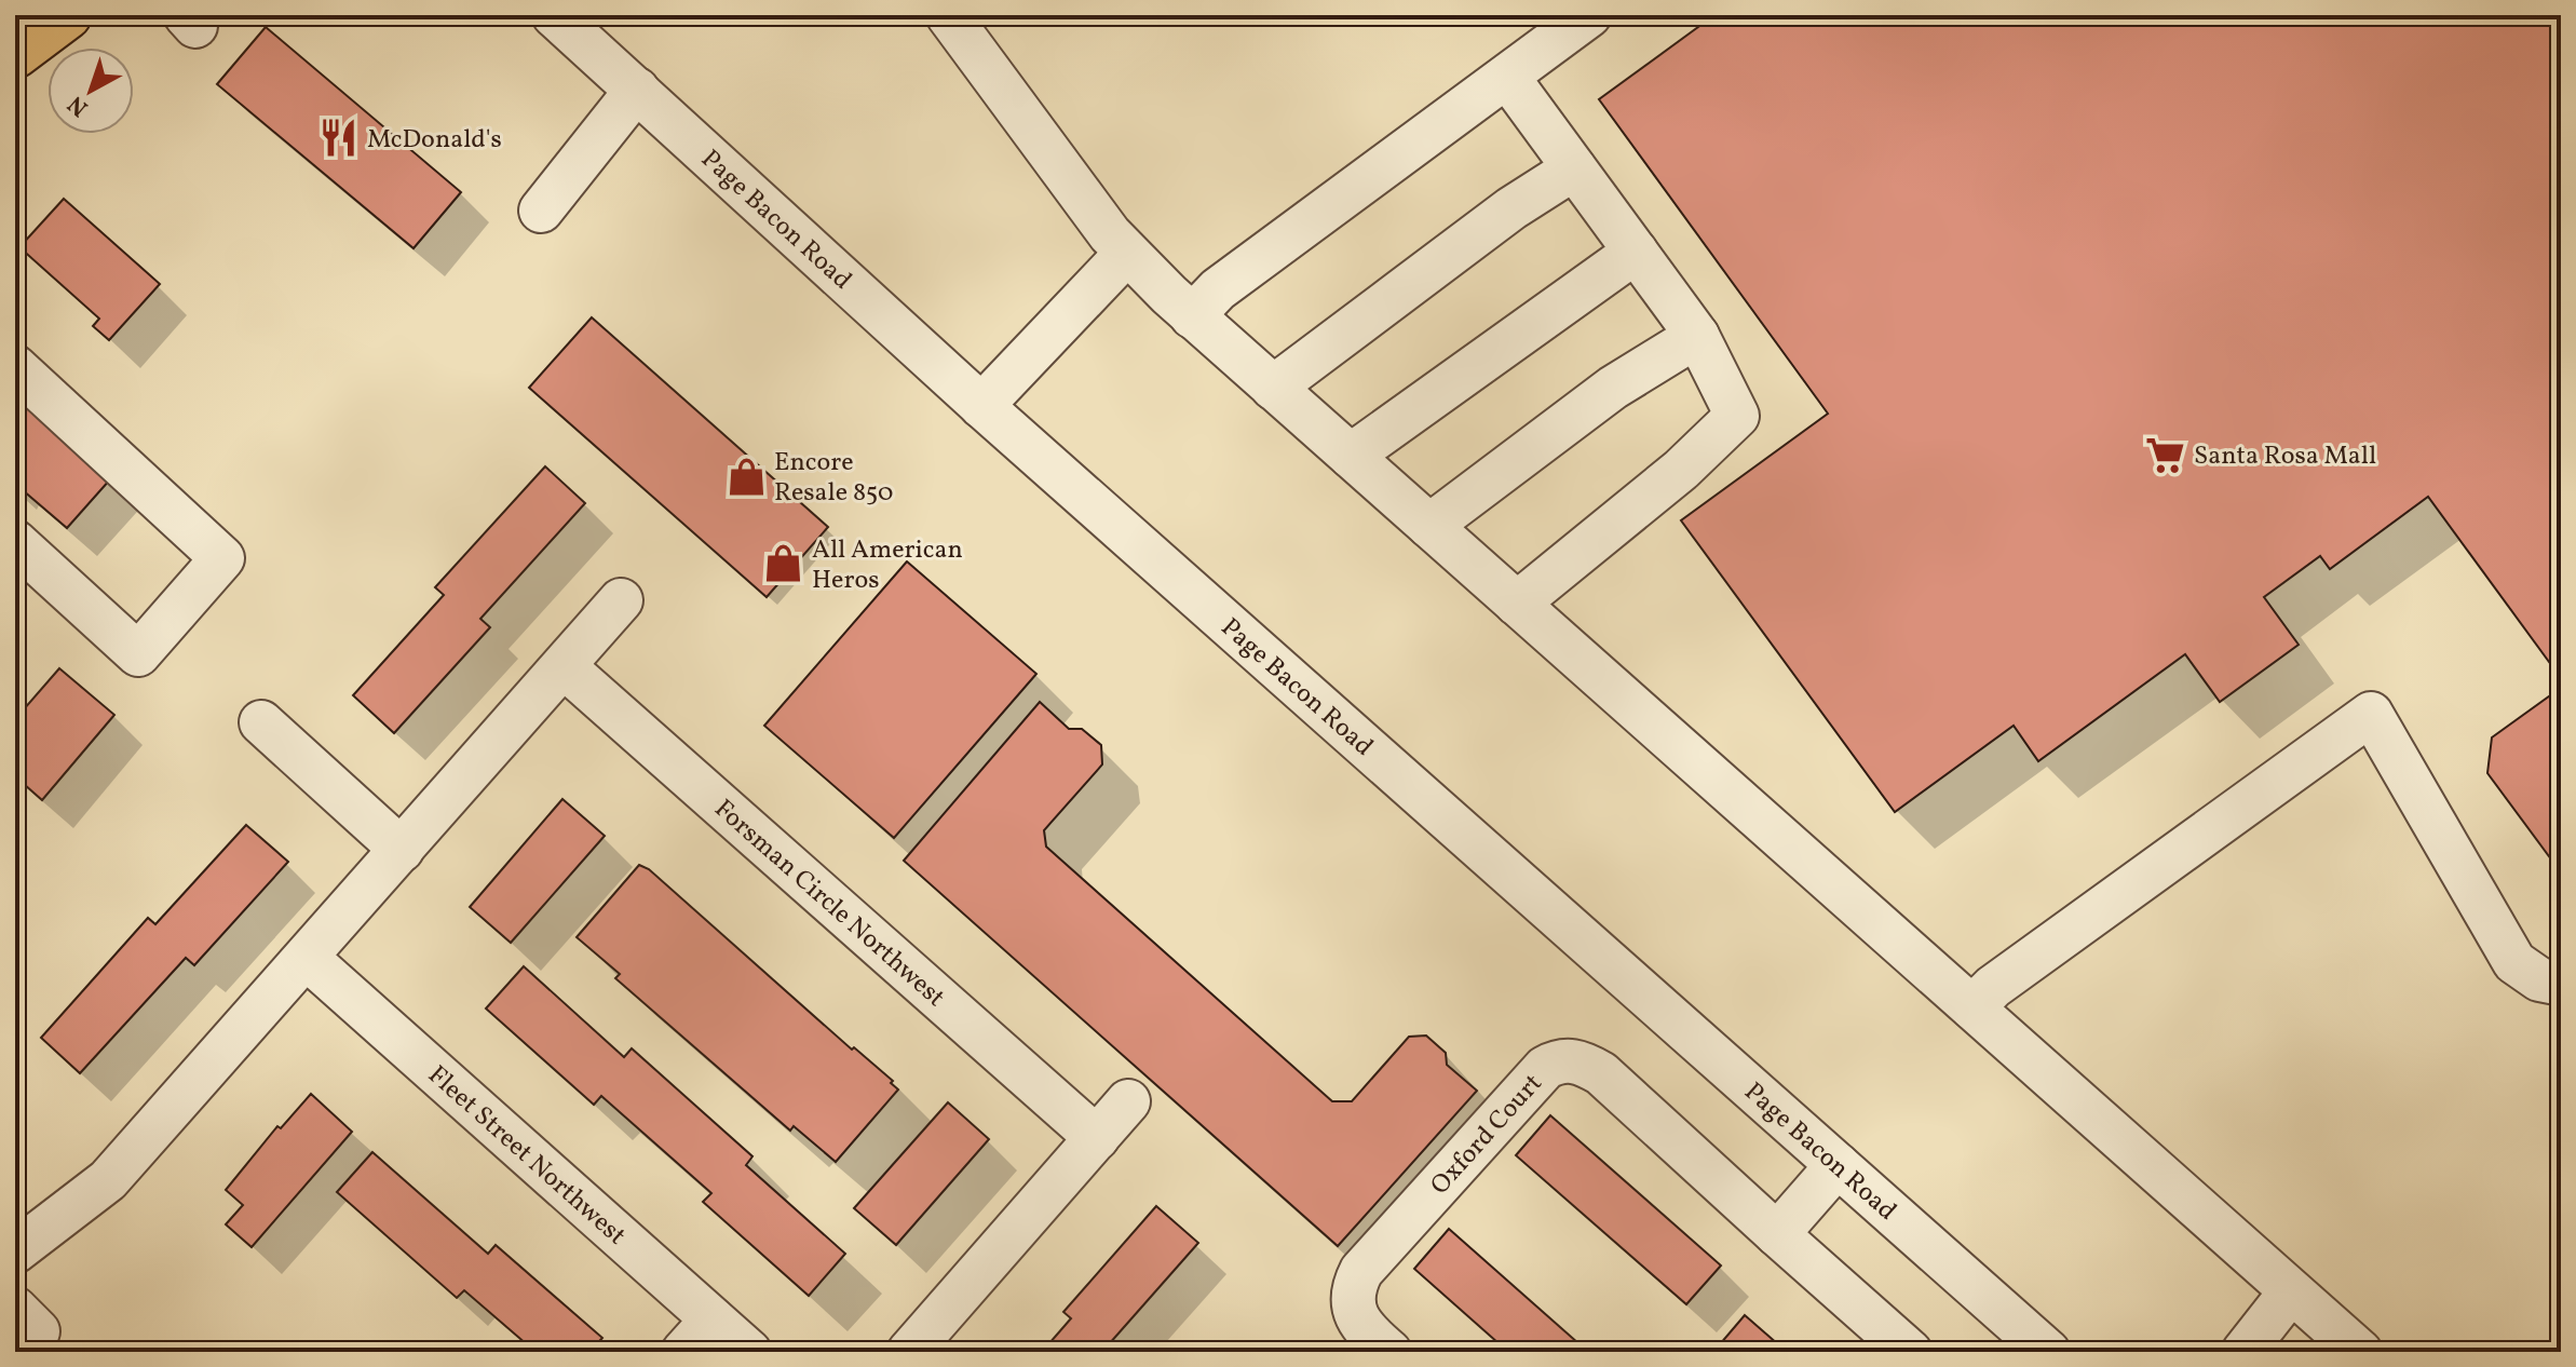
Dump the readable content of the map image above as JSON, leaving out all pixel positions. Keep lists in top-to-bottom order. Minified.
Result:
{"streets":{"street":["Page Bacon Road","Forsman Circle Northwest","Oxford Court","Fleet Street Northwest"]},"places":{"restaurant":["McDonald's"],"supermarket":["Santa Rosa Mall"],"shop":["Encore Resale 850","All American Heros"]},"north":"bottom left"}
